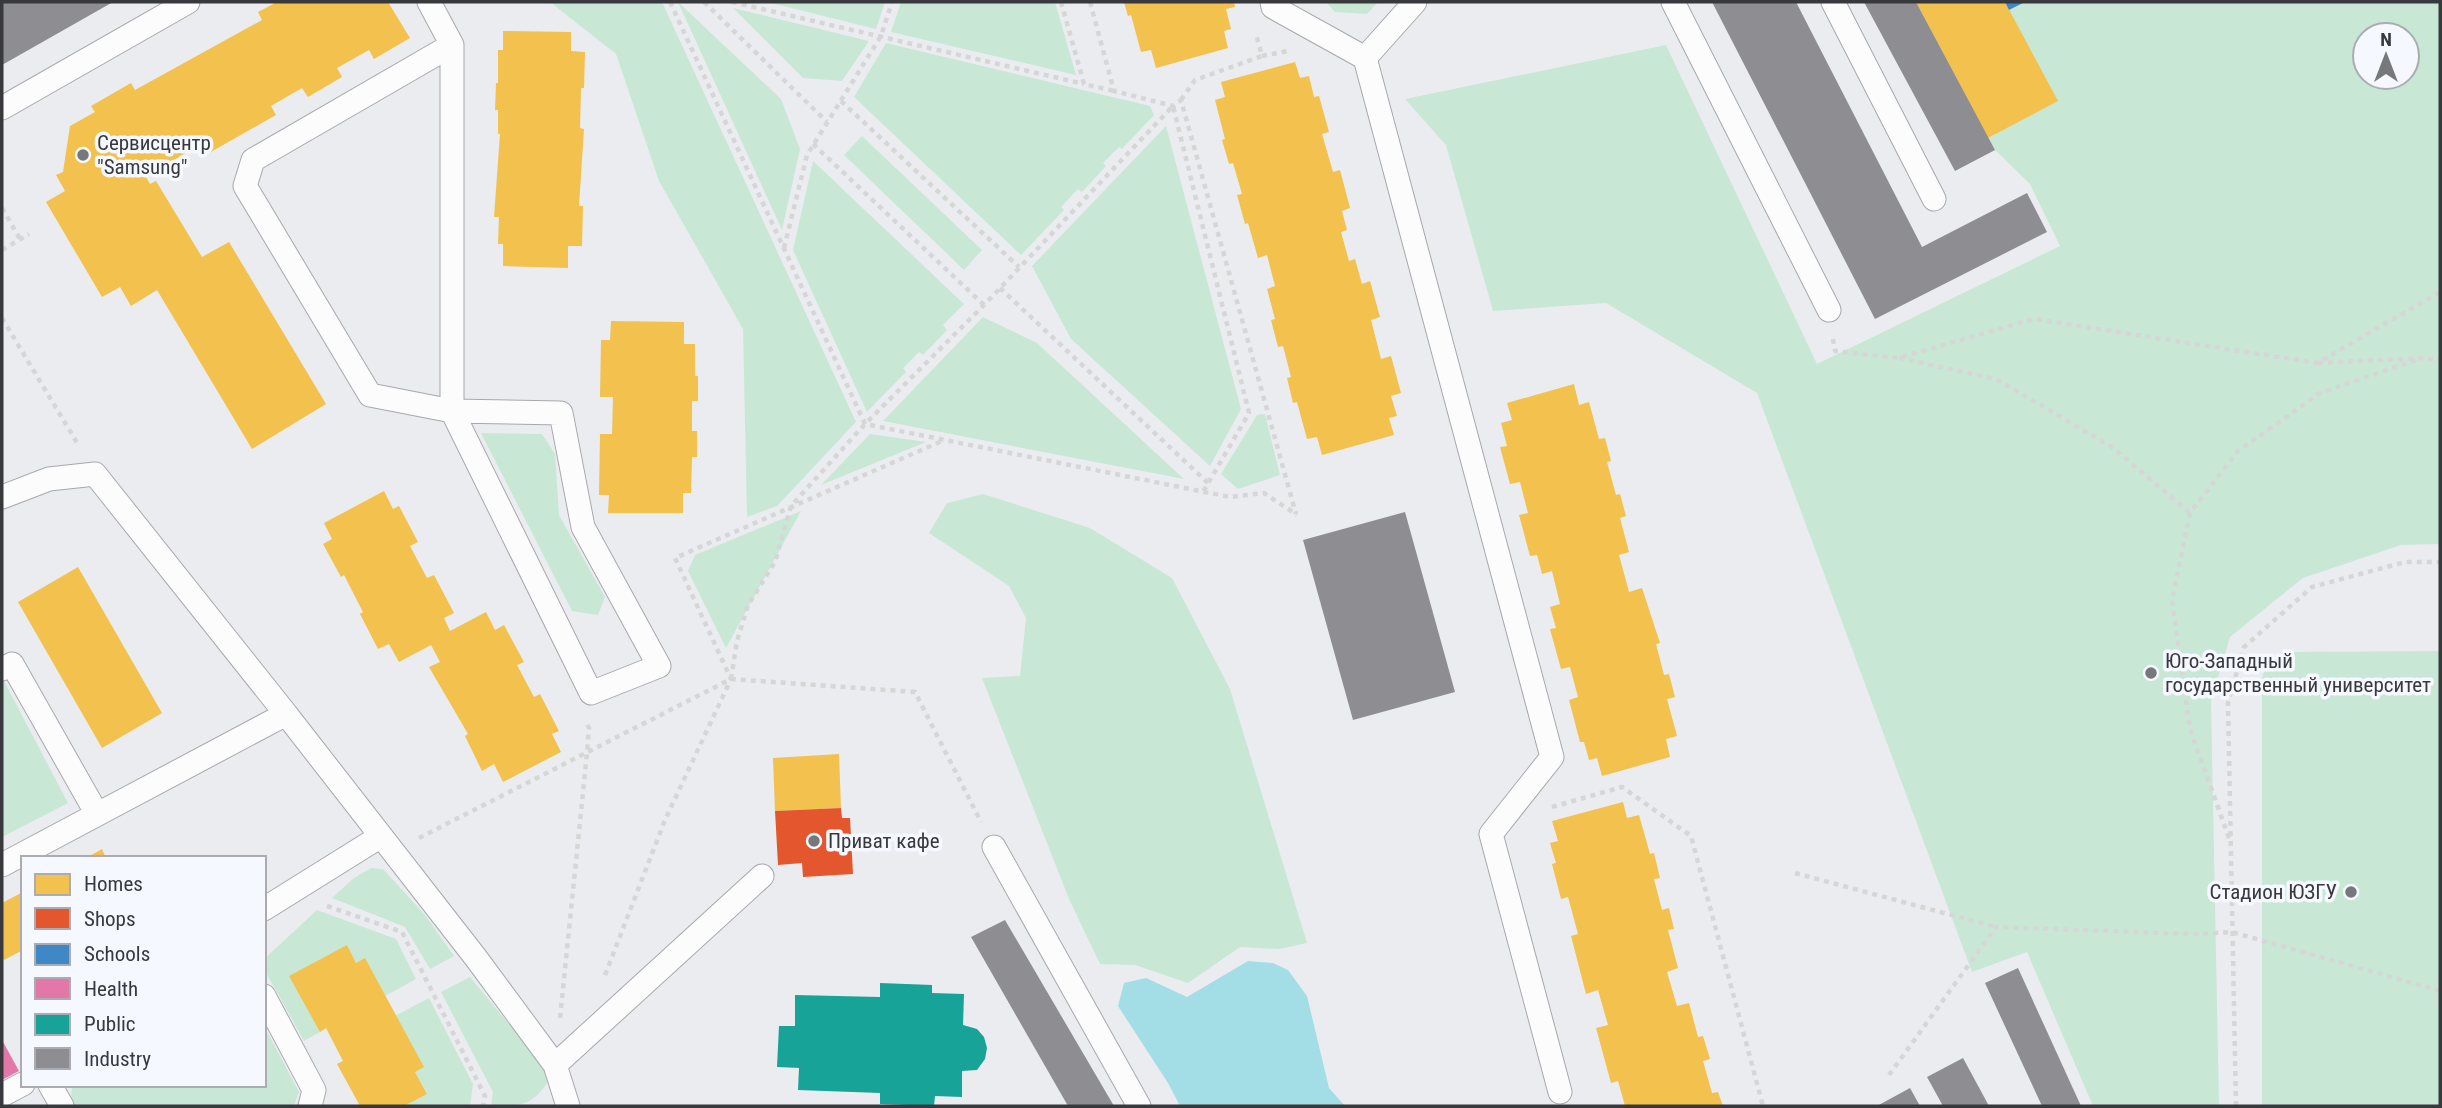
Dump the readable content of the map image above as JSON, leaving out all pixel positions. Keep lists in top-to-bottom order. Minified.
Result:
{"places":["Сервисцентр \"Samsung\"","Юго-Западный государственный университет","Приват кафе","Стадион ЮЗГУ"],"legend":["Homes","Shops","Schools","Health","Public","Industry"],"north":"top"}
